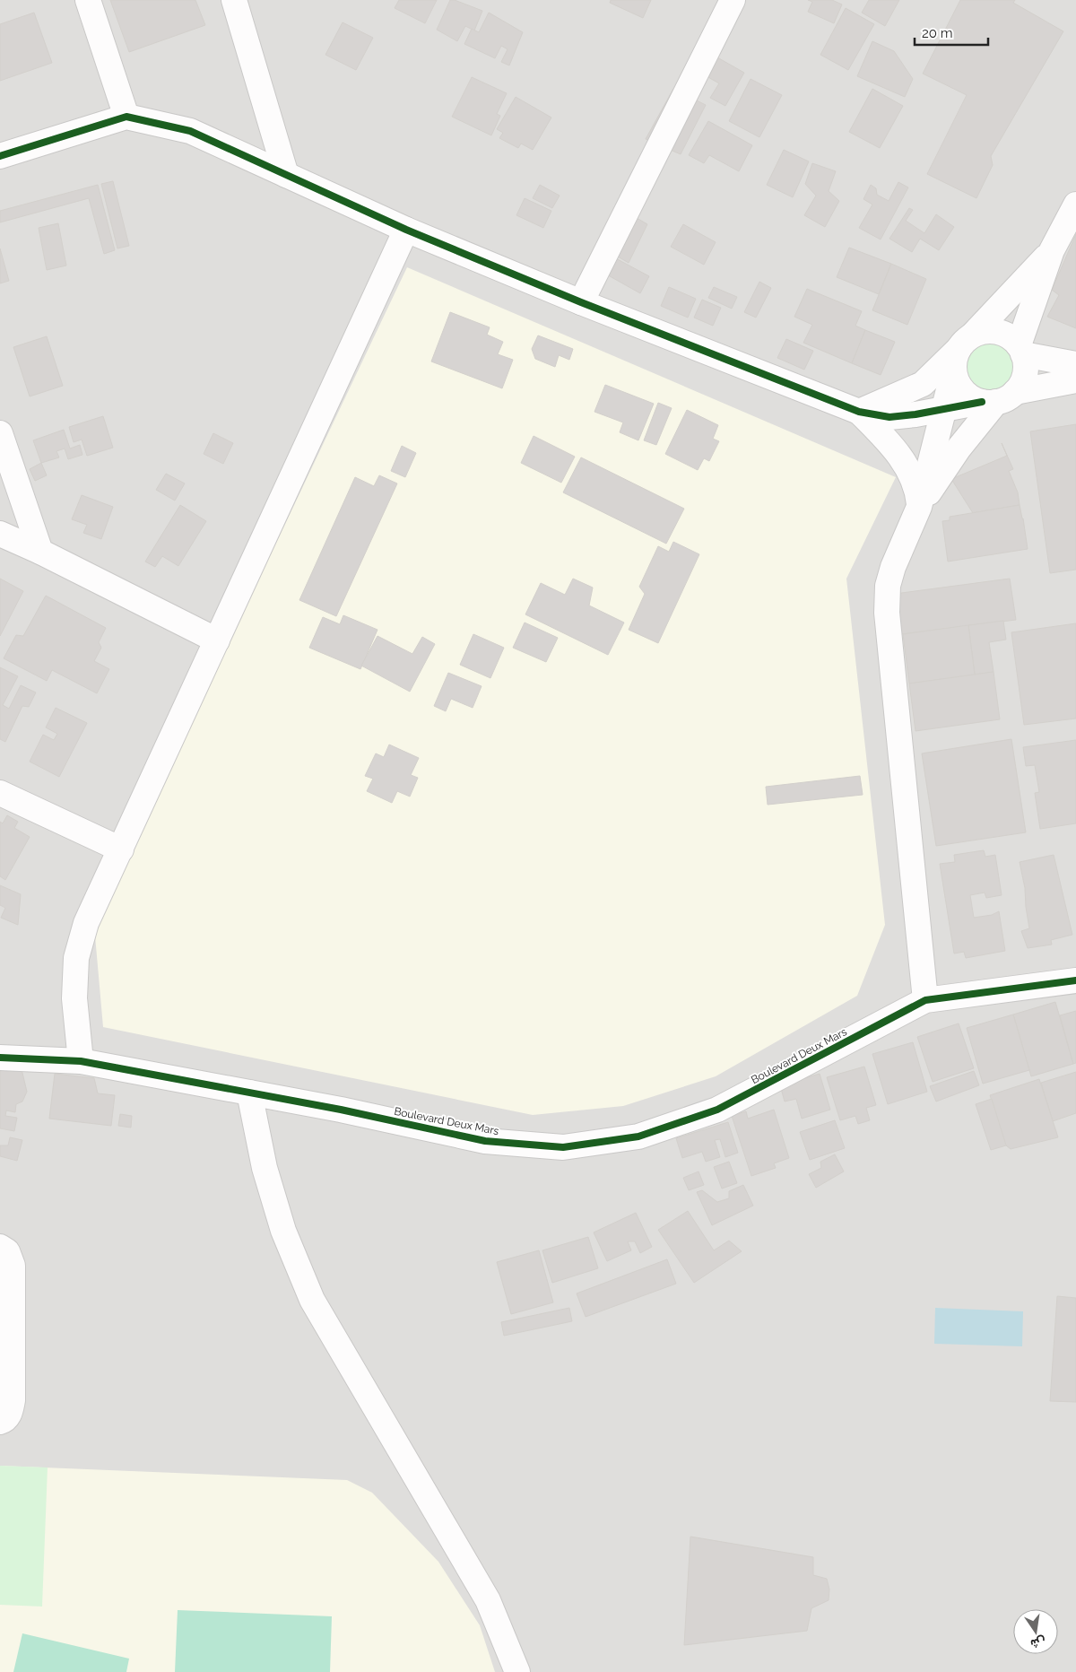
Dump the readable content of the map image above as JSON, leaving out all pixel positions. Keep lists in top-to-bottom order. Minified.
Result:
{"streets":{"street":["Boulevard Deux Mars"]},"scale_bar":"20 m","north":"bottom"}
